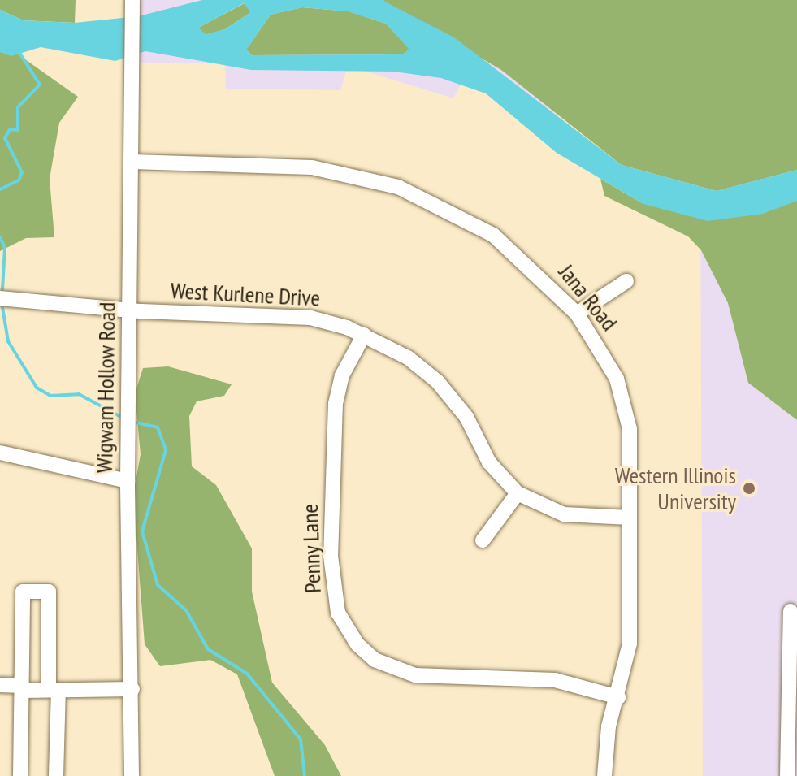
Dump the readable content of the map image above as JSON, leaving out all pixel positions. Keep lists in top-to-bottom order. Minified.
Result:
{"streets":{"street":["West Kurlene Drive","Jana Road","Wigwam Hollow Road","Penny Lane"]},"crossings":[["West Kurlene Drive","Jana Road"],["West Kurlene Drive","Wigwam Hollow Road"],["West Kurlene Drive","Penny Lane"],["Jana Road","Wigwam Hollow Road"],["Jana Road","Penny Lane"]],"places":["Western Illinois University"]}
